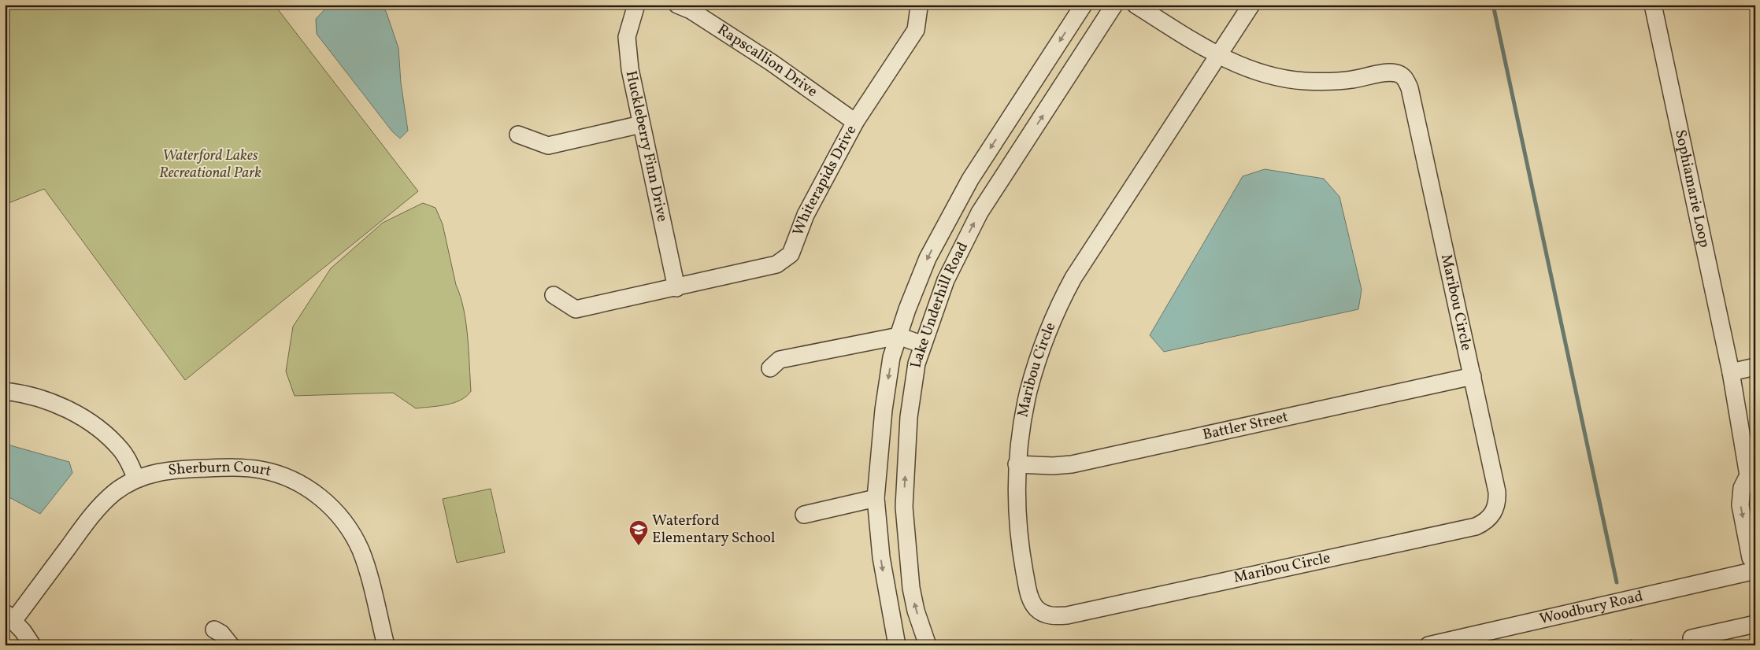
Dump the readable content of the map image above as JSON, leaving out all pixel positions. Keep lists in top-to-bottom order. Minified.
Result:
{"streets":{"street":["Rapscallion Drive","Huckleberry Finn Drive","Whiterapids Drive","Sophiamarie Loop","Maribou Circle","Lake Underhill Road","Battler Street","Sherburn Court","Woodbury Road"]},"crossings":[["Rapscallion Drive","Whiterapids Drive"],["Huckleberry Finn Drive","Whiterapids Drive"],["Maribou Circle","Battler Street"]],"parks":["Waterford Lakes Recreational Park"],"places":{"school or university":["Waterford Elementary School"]}}
